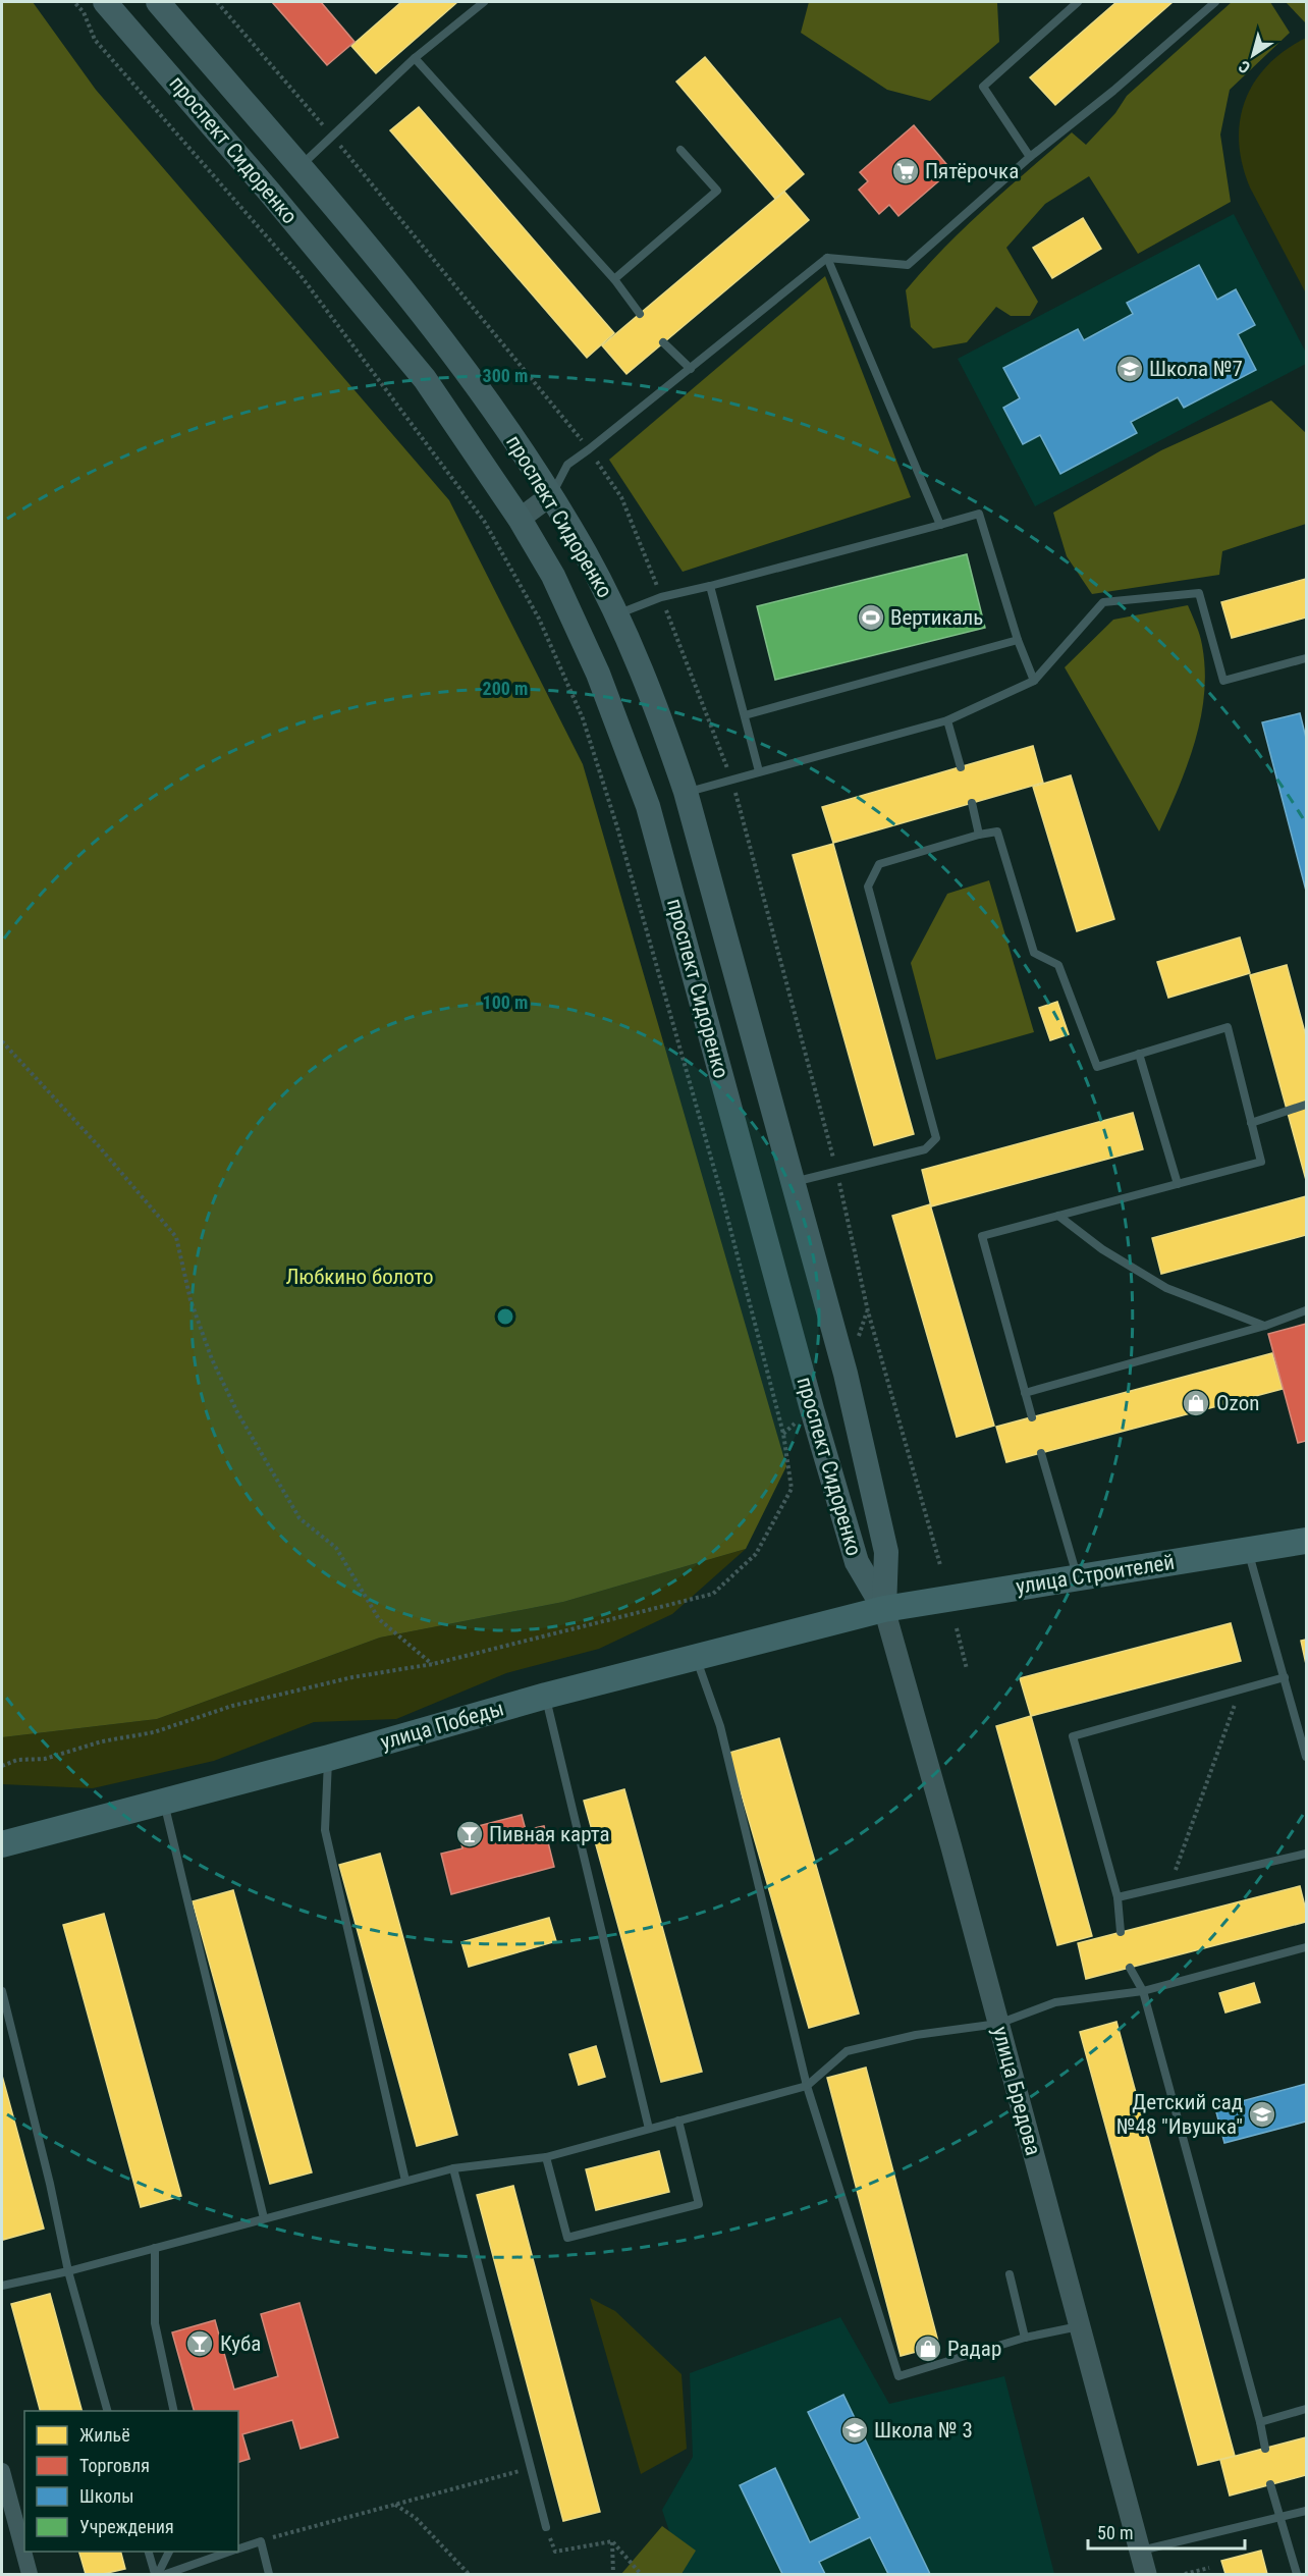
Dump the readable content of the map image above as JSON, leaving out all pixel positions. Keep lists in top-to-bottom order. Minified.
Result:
{"streets":{"main road":["проспект Сидоренко","улица Строителей","улица Победы"],"street":["улица Бредова"]},"crossings":[["проспект Сидоренко","улица Строителей"],["проспект Сидоренко","улица Победы"],["проспект Сидоренко","улица Бредова"],["улица Строителей","улица Победы"],["улица Строителей","улица Бредова"],["улица Победы","улица Бредова"]],"parks":["Любкино болото"],"places":{"supermarket":["Пятёрочка"],"school or university":["Школа №7","Детский сад №48 \"Ивушка\"","Школа № 3"],"sports":["Вертикаль"],"shop":["Ozon","Радар"],"bar":["Пивная карта","Куба"]},"legend":["Жильё","Торговля","Школы","Учреждения"],"scale_bar":"50 m","north":"bottom left","rings":["300 m","200 m","100 m"]}
